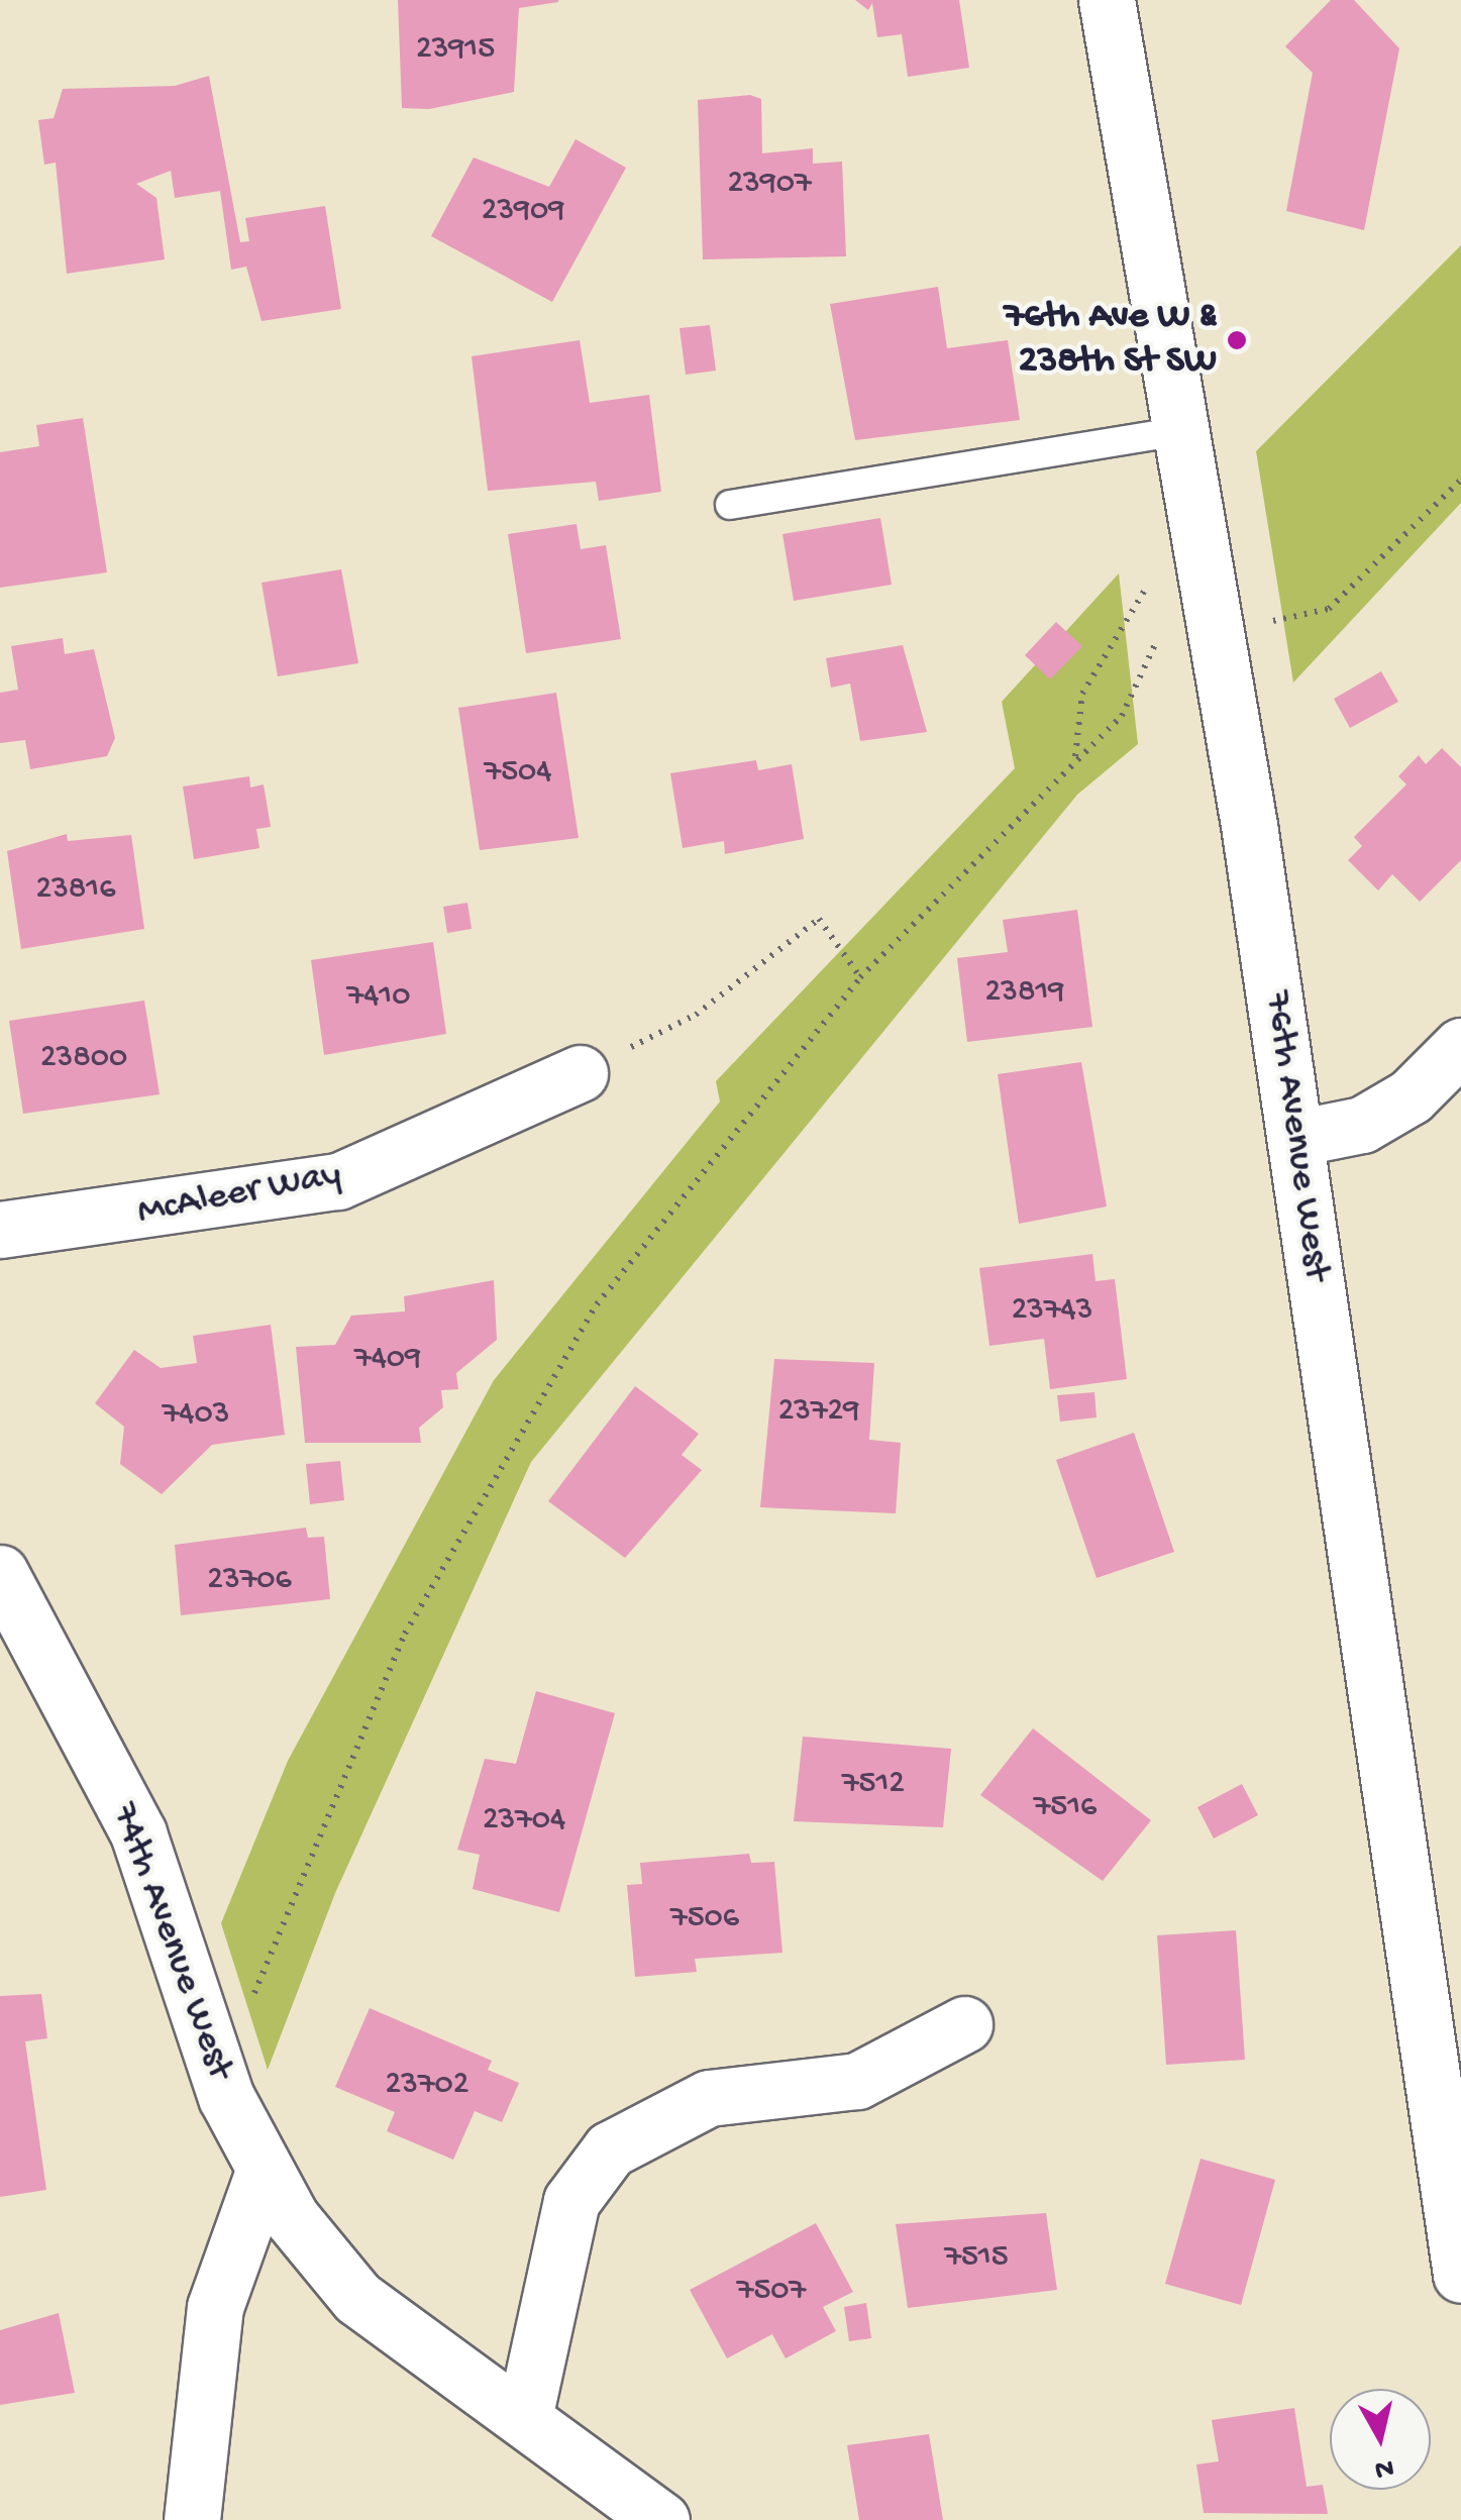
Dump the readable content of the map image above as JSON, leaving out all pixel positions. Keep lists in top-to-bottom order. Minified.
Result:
{"streets":{"street":["76th Avenue West","McAleer Way","74th Avenue West"]},"places":["76th Ave W & 238th St SW"],"house_numbers":["23915","23907","23909","7504","23816","23819","7410","23800","23743","7409","23729","7403","23706","7512","7516","23704","7506","23702","7515","7507"],"north":"bottom"}
